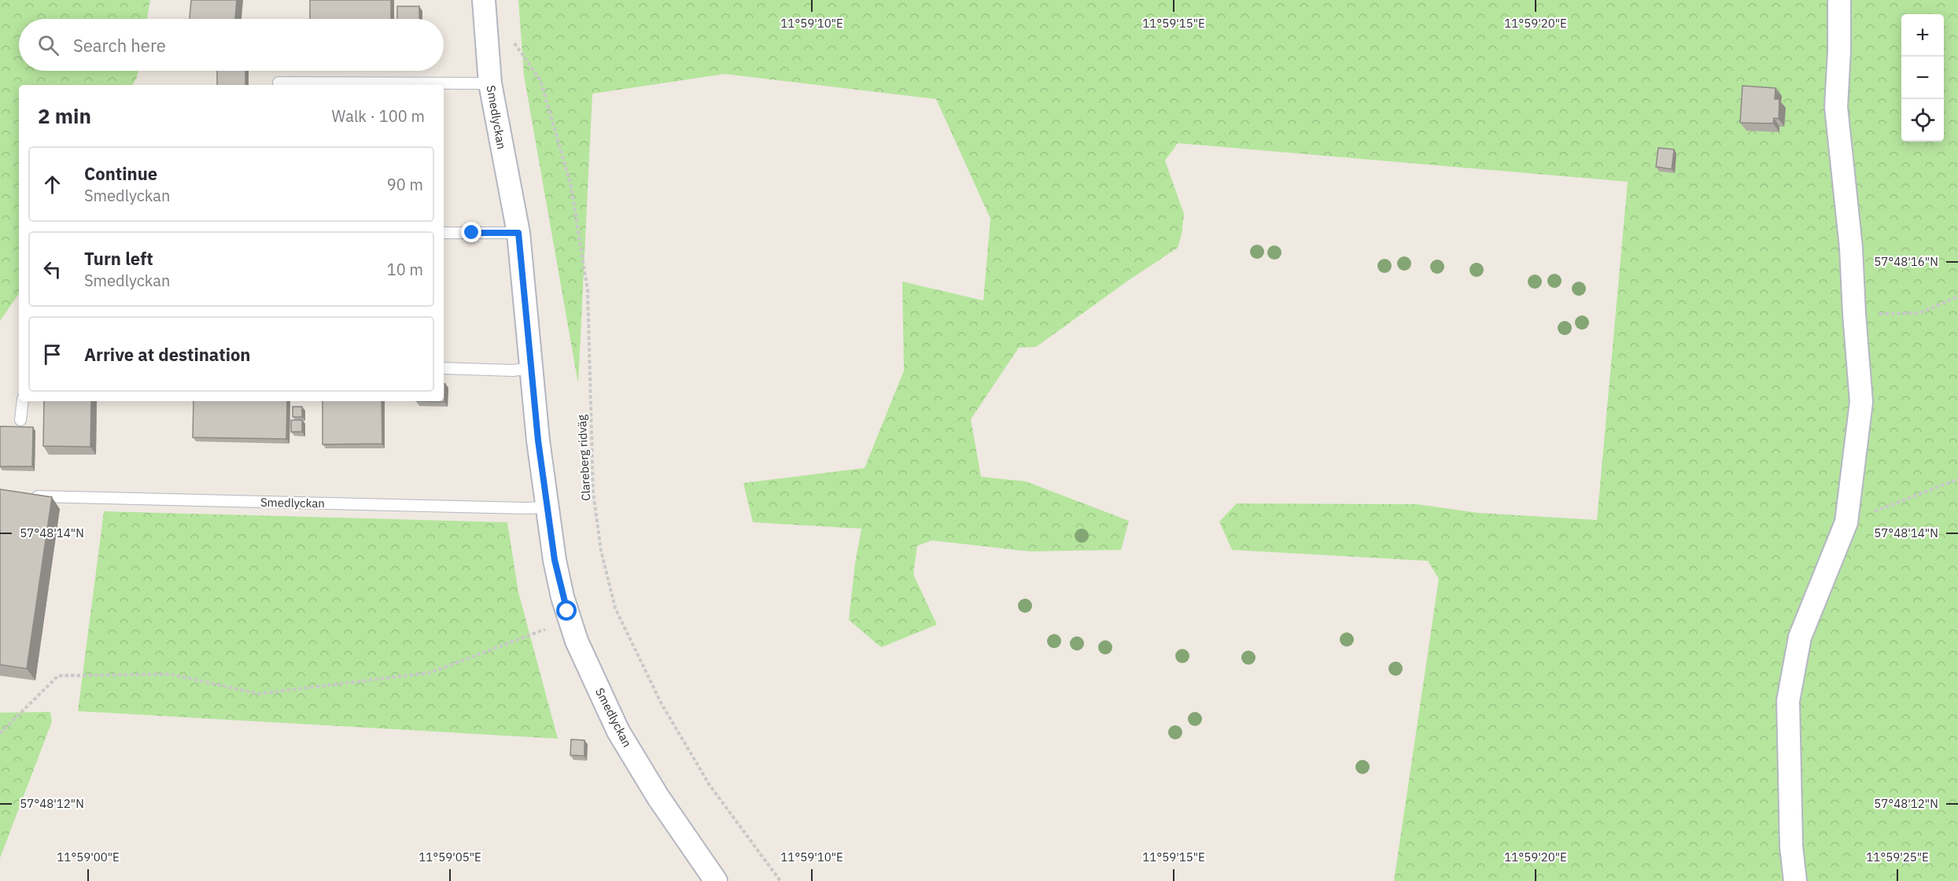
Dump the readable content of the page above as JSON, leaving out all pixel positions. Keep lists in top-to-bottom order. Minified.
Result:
{"streets":{"street":["Smedlyckan"],"path":["Clareberg ridväg"]},"page":{"map_buttons":["+","−"],"search":"Search here","heading":["2 min","Walk · 100 m"],"list":[["Continue","Smedlyckan","90 m"],["Turn left","Smedlyckan","10 m"],"Arrive at destination"]},"coordinates":["11°59'10\"E","11°59'15\"E","11°59'20\"E","57°48'16\"N","57°48'14\"N","57°48'12\"N","11°59'00\"E","11°59'05\"E","11°59'25\"E"]}
